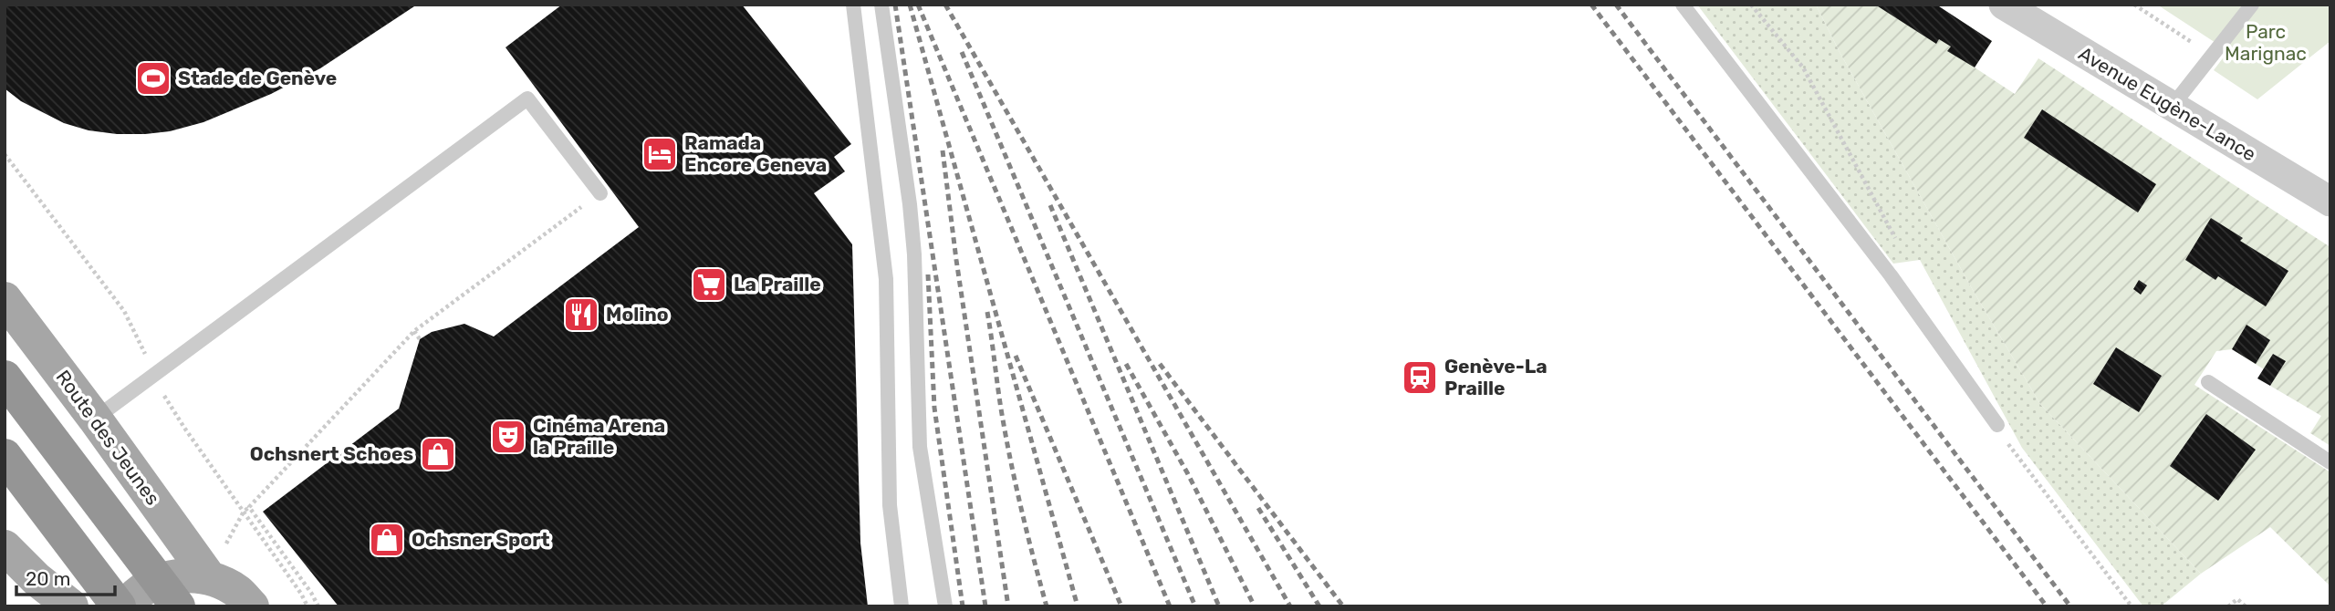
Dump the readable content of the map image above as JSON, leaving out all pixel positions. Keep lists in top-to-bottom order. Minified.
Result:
{"streets":{"main road":["Route des Jeunes"],"street":["Avenue Eugène-Lance"]},"parks":["Parc Marignac"],"places":{"sports":["Stade de Genève"],"hotel":["Ramada Encore Geneva"],"supermarket":["La Praille"],"restaurant":["Molino"],"station":["Genève-La Praille"],"theatre":["Cinéma Arena la Praille"],"shop":["Ochsnert Schoes","Ochsner Sport"]},"scale_bar":"20 m"}
